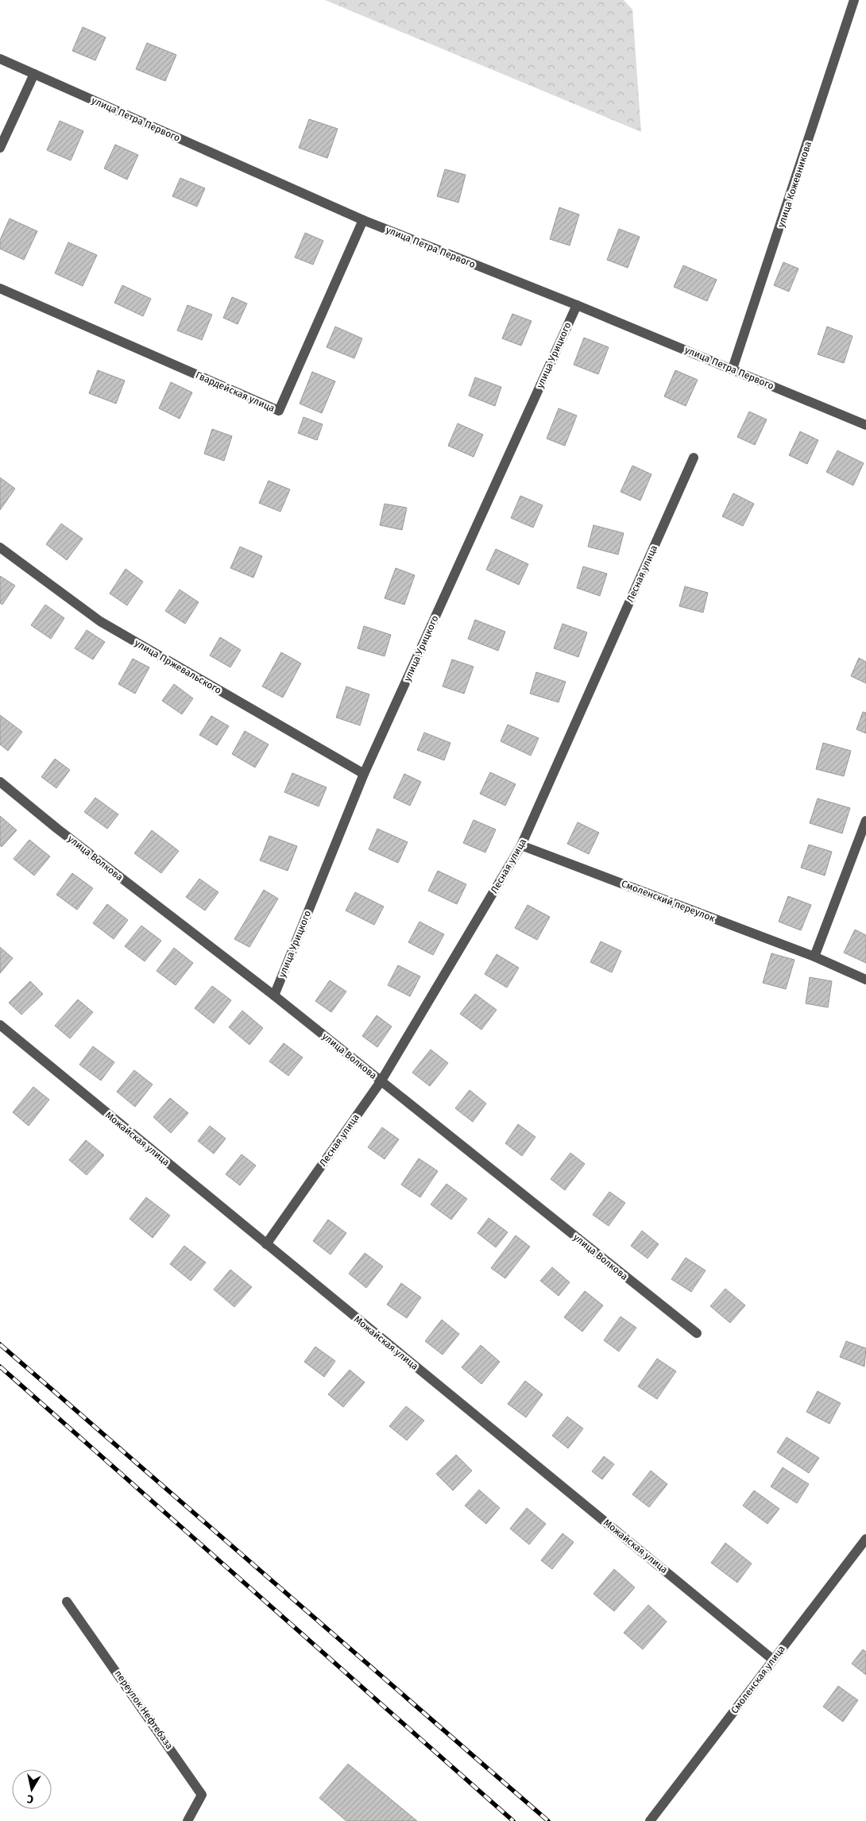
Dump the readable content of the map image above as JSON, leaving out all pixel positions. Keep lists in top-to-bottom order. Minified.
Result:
{"streets":{"street":["улица Петра Первого","улица Кожевникова","улица Урицкого","Гвардейская улица","Лесная улица","улица Пржевальского","улица Волкова","Смоленский переулок","Можайская улица","Смоленская улица","переулок Нефтебаза"]},"crossings":[["улица Петра Первого","улица Кожевникова"],["улица Петра Первого","улица Урицкого"],["улица Петра Первого","Гвардейская улица"],["улица Урицкого","улица Пржевальского"],["улица Урицкого","улица Волкова"],["Лесная улица","улица Волкова"],["Лесная улица","Смоленский переулок"],["Лесная улица","Можайская улица"],["Можайская улица","Смоленская улица"]],"north":"bottom"}
